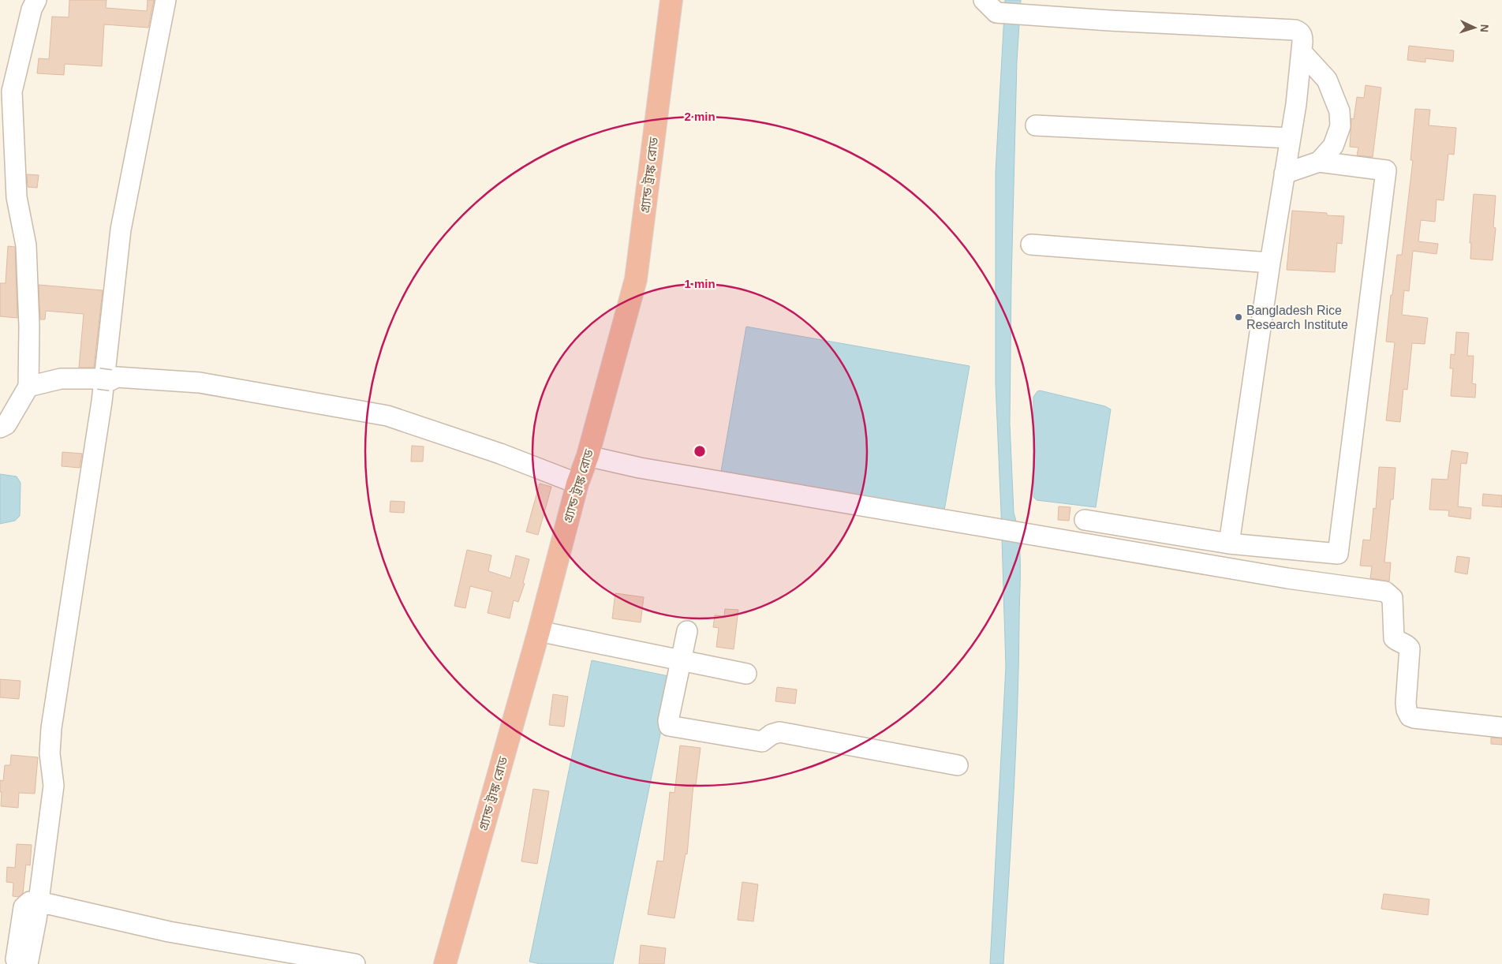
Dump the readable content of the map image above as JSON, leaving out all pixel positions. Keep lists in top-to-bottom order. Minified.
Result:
{"streets":{"highway":["গ্র্যান্ড ট্রাঙ্ক রোড"]},"places":["Bangladesh Rice Research Institute"],"north":"right","rings":["2 min","1 min"]}
